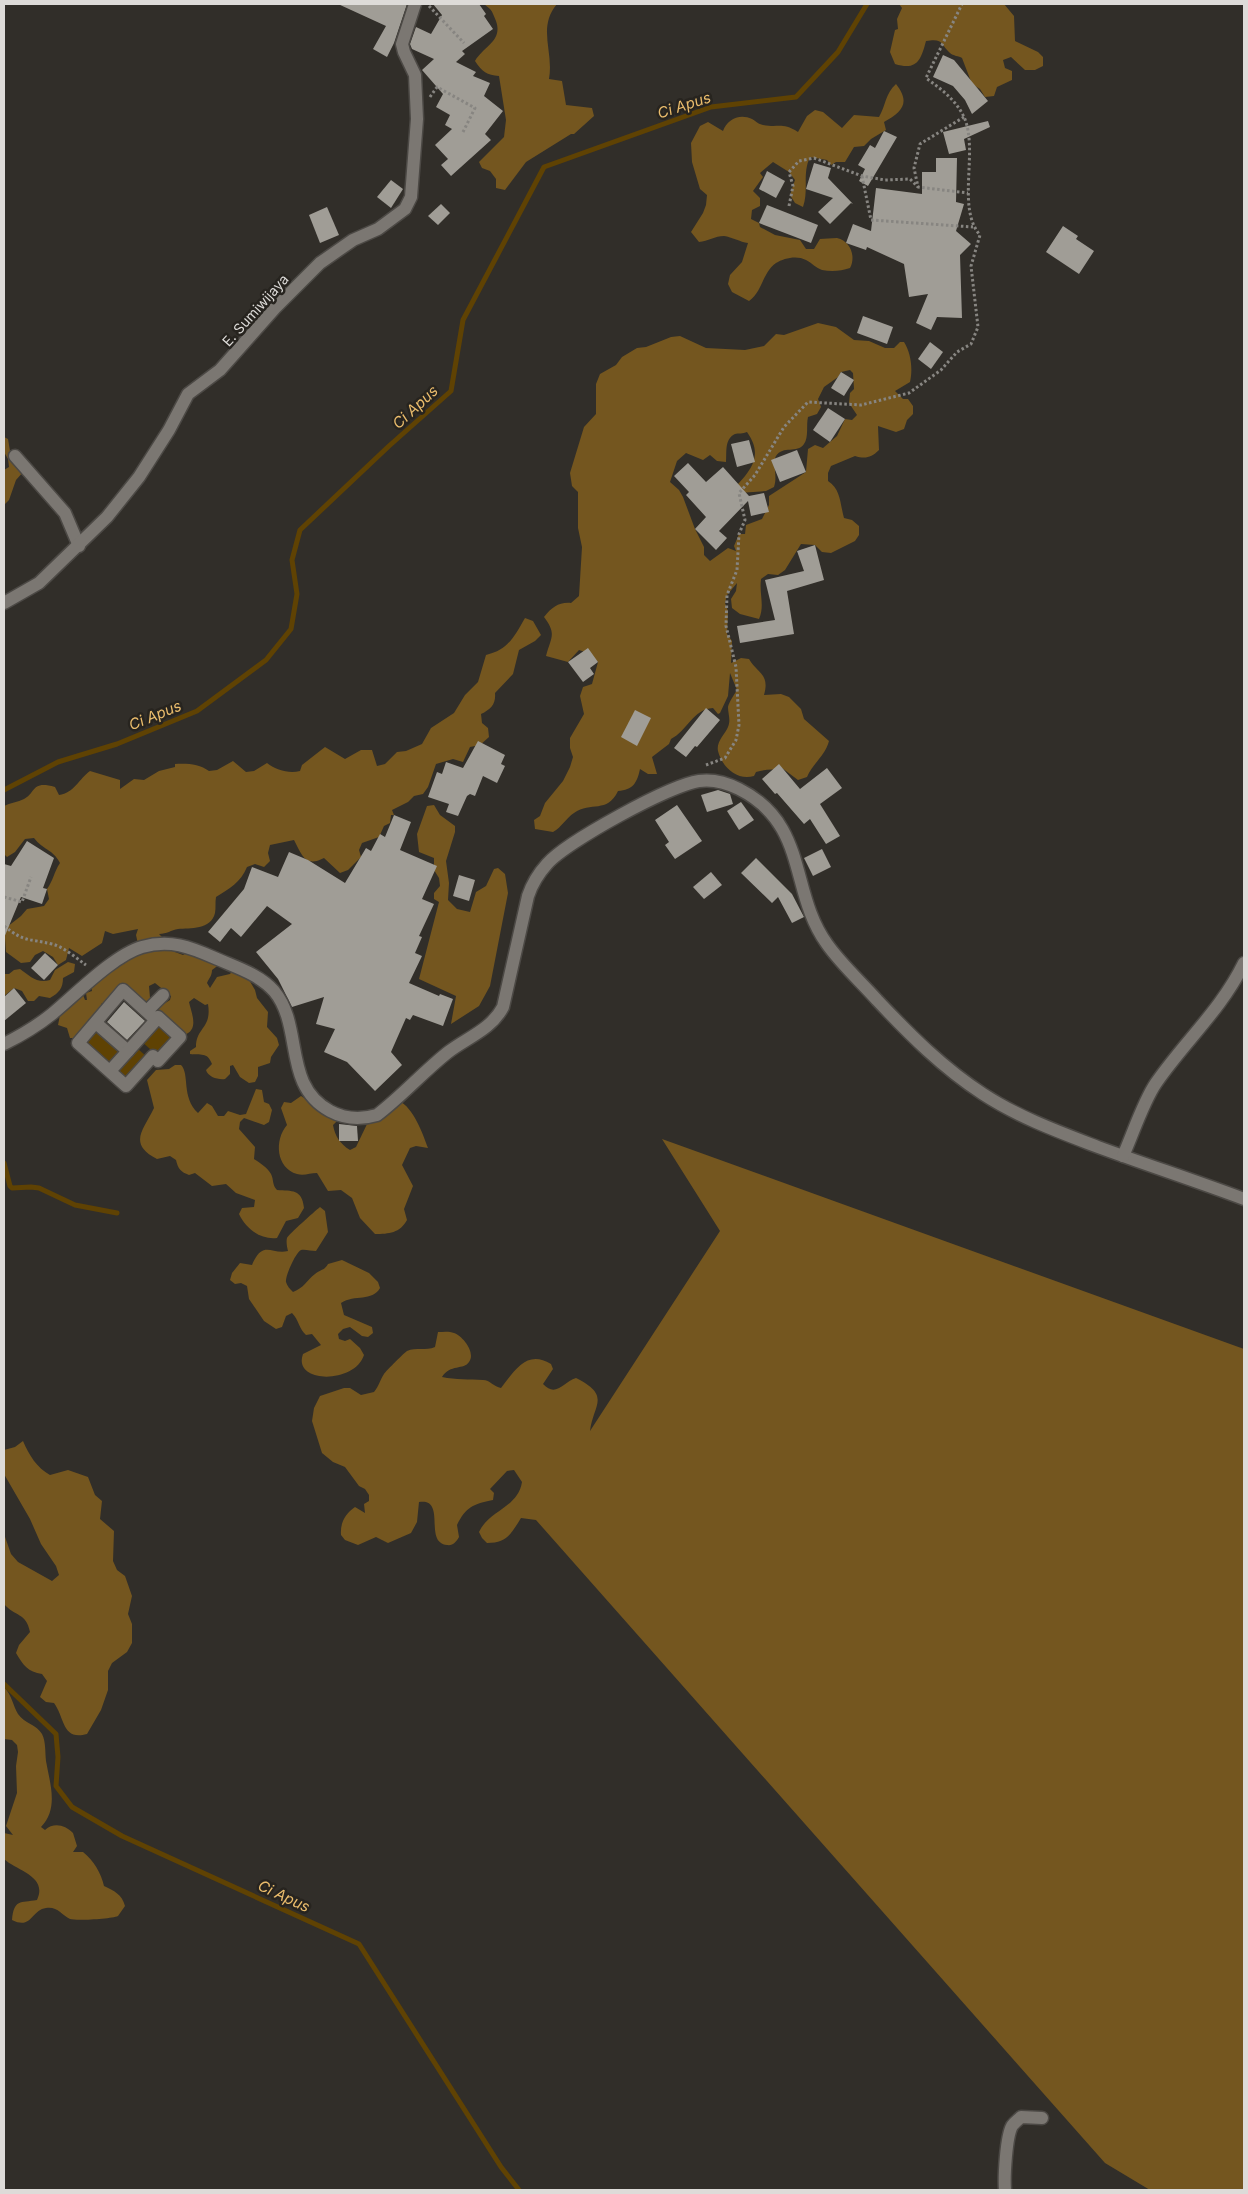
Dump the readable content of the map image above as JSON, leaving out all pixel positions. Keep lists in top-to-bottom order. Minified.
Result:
{"streets":{"street":["E. Sumiwijaya"]},"water":["Ci Apus"]}
